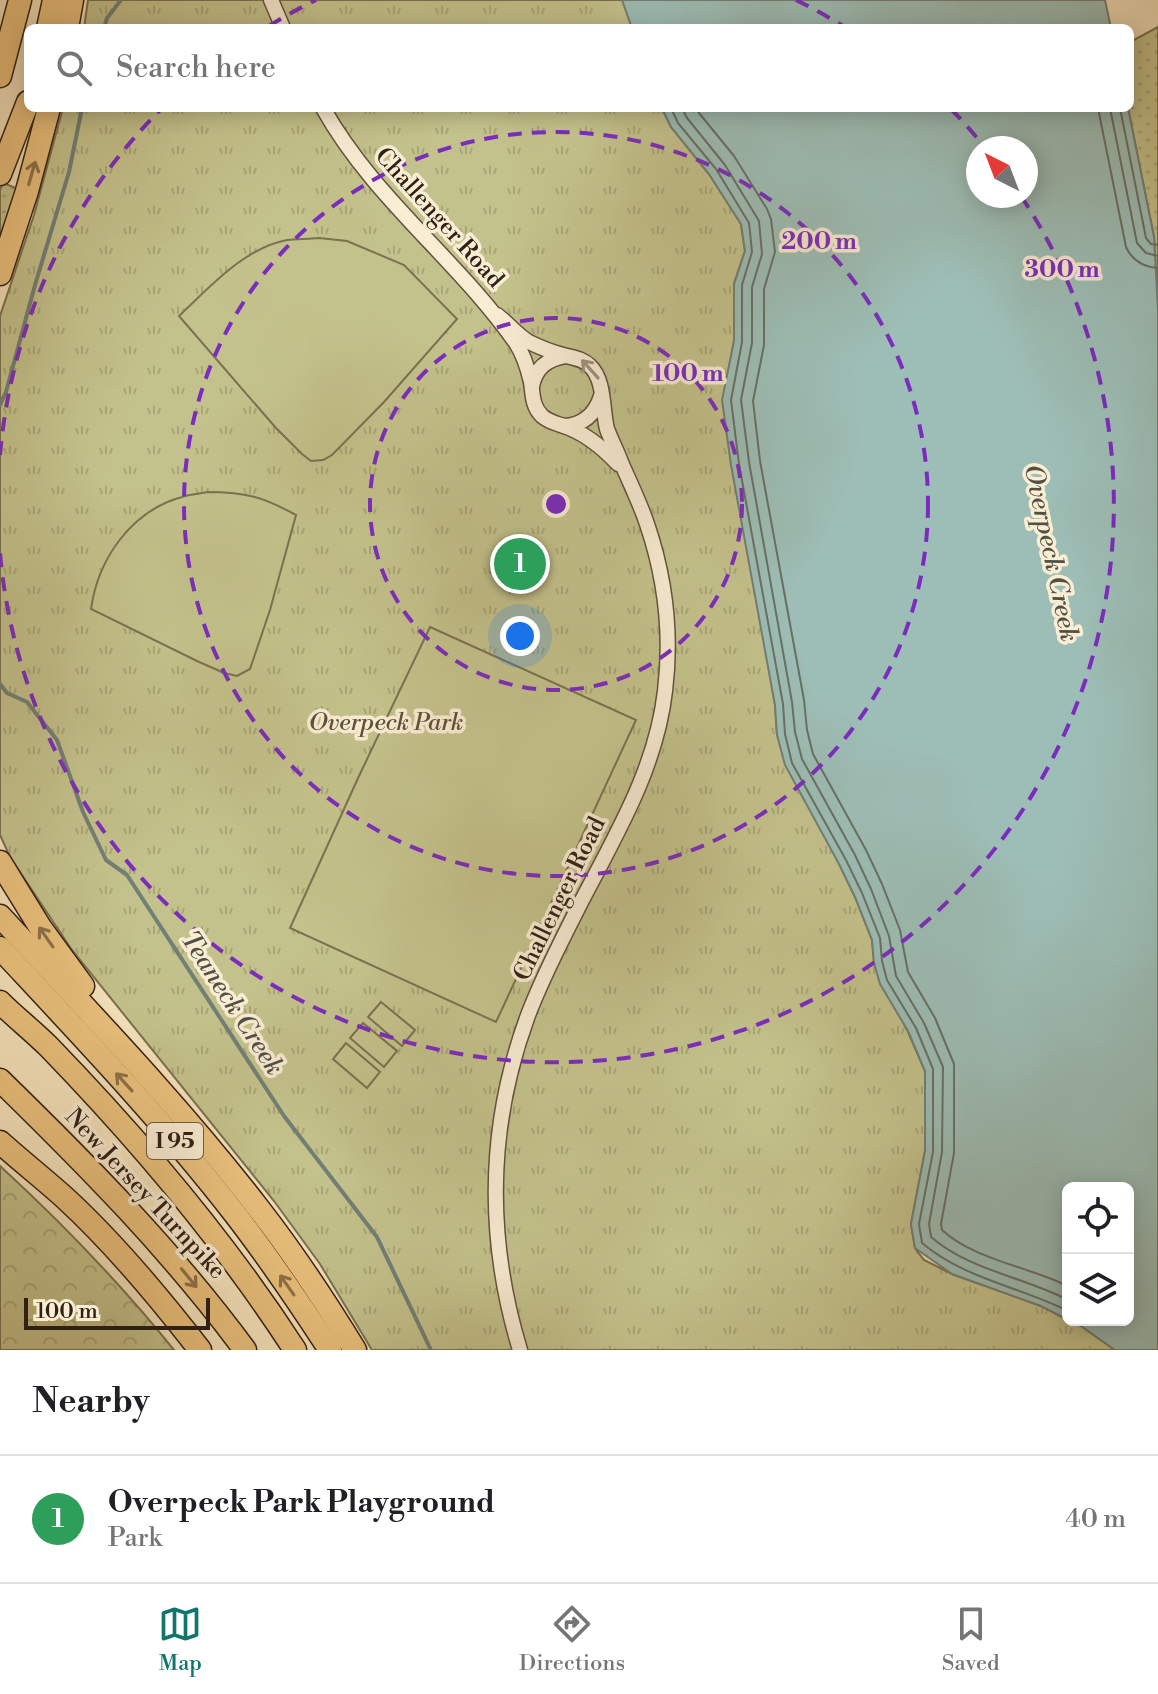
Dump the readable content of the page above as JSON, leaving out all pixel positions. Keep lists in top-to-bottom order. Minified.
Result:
{"streets":{"highway":["I 95","New Jersey Turnpike"],"street":["Challenger Road"]},"water":["Overpeck Creek","Teaneck Creek"],"parks":["Overpeck Park"],"scale_bar":"100 m","north":"top left","page":{"search":"Search here","pins":"1","scale":"100 m","heading":"Nearby","list":[{"mark":"1","name":"Overpeck Park Playground","note":"Park","value":"40 m"}],"nav":["Map","Directions","Saved"]},"rings":["200 m","300 m","100 m"]}
